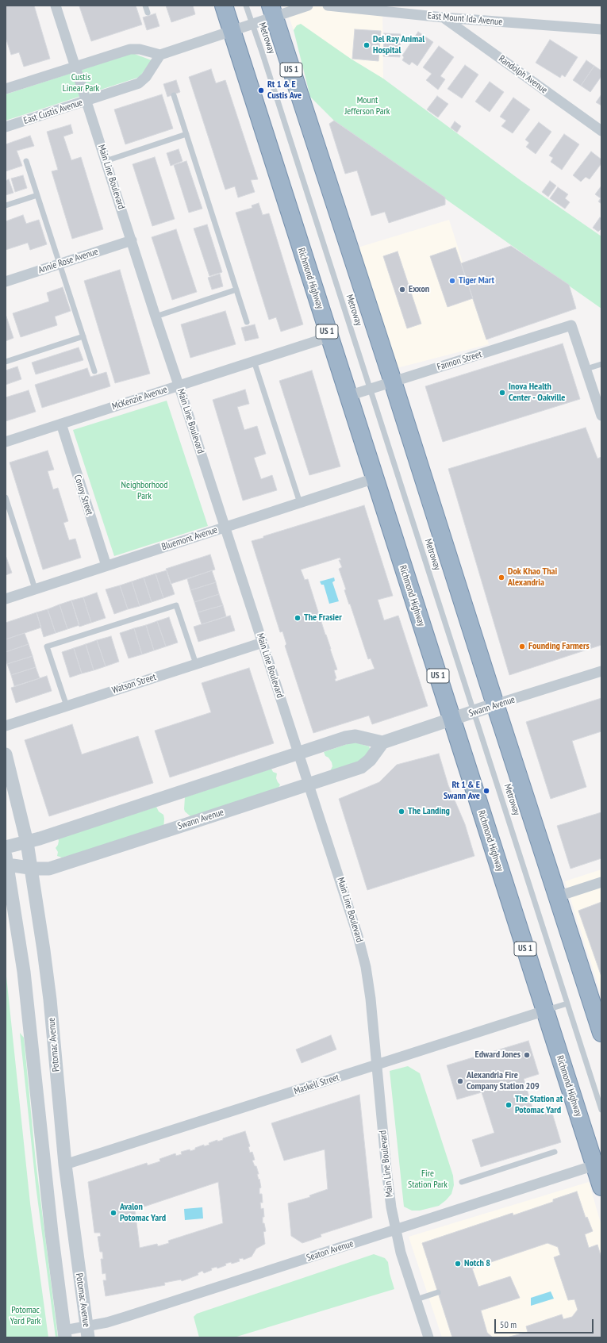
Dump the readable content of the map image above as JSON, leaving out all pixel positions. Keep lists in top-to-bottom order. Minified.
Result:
{"streets":{"highway":["US 1","Richmond Highway"],"street":["East Mount Ida Avenue","Randolph Avenue","East Custis Avenue","Main Line Boulevard","Annie Rose Avenue","Fannon Street","McKenzie Avenue","Conoy Street","Bluemont Avenue","Watson Street","Swann Avenue","Potomac Avenue","Maskell Street","Seaton Avenue"],"lane":["Metroway"]},"crossings":[["East Mount Ida Avenue","Randolph Avenue"],["Metroway","Fannon Street"],["Metroway","Swann Avenue"],["Metroway","Maskell Street"],["US 1","Fannon Street"],["US 1","Swann Avenue"],["East Custis Avenue","Main Line Boulevard"],["Main Line Boulevard","Annie Rose Avenue"],["Main Line Boulevard","McKenzie Avenue"],["Main Line Boulevard","Bluemont Avenue"],["Main Line Boulevard","Watson Street"],["Main Line Boulevard","Swann Avenue"],["Main Line Boulevard","Maskell Street"],["Main Line Boulevard","Seaton Avenue"],["Richmond Highway","Fannon Street"],["Richmond Highway","McKenzie Avenue"],["Richmond Highway","Bluemont Avenue"],["Richmond Highway","Swann Avenue"],["Richmond Highway","Maskell Street"],["Richmond Highway","Seaton Avenue"],["McKenzie Avenue","Conoy Street"],["Conoy Street","Bluemont Avenue"],["Swann Avenue","Potomac Avenue"],["Potomac Avenue","Maskell Street"],["Potomac Avenue","Seaton Avenue"]],"parks":["Custis Linear Park","Mount Jefferson Park","Neighborhood Park","Fire Station Park","Potomac Yard Park"],"places":["Del Ray Animal Hospital","Rt 1 & E Custis Ave","Tiger Mart","Exxon","Inova Health Center - Oakville","Dok Khao Thai Alexandria","The Frasier","Founding Farmers","Rt 1 & E Swann Ave","The Landing","Edward Jones","Alexandria Fire Company Station 209","The Station at Potomac Yard","Avalon Potomac Yard","Notch 8"],"scale_bar":"50 m"}
